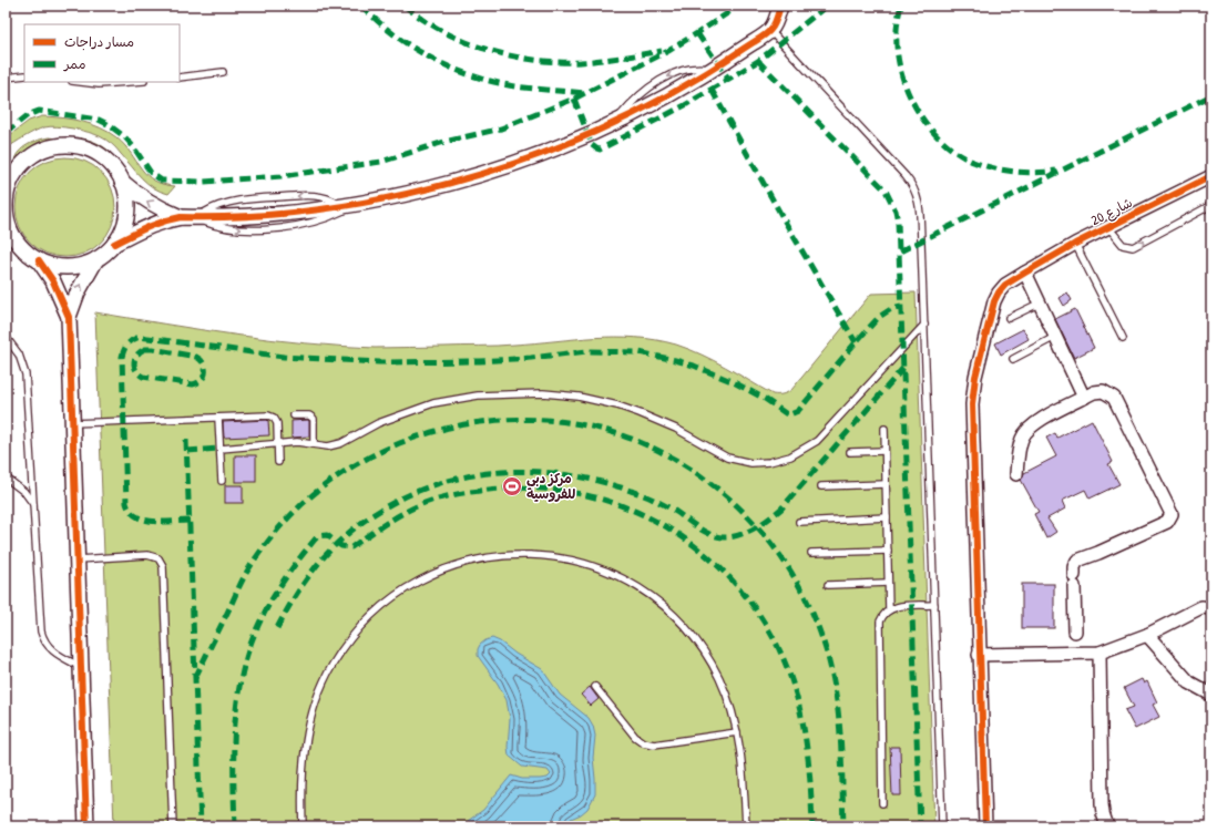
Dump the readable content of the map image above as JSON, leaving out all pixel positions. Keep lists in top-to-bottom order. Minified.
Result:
{"streets":{"street":["شارع 20"]},"places":{"sports":["مركز دبي للفروسية"]},"legend":["مسار دراجات","ممر"]}
